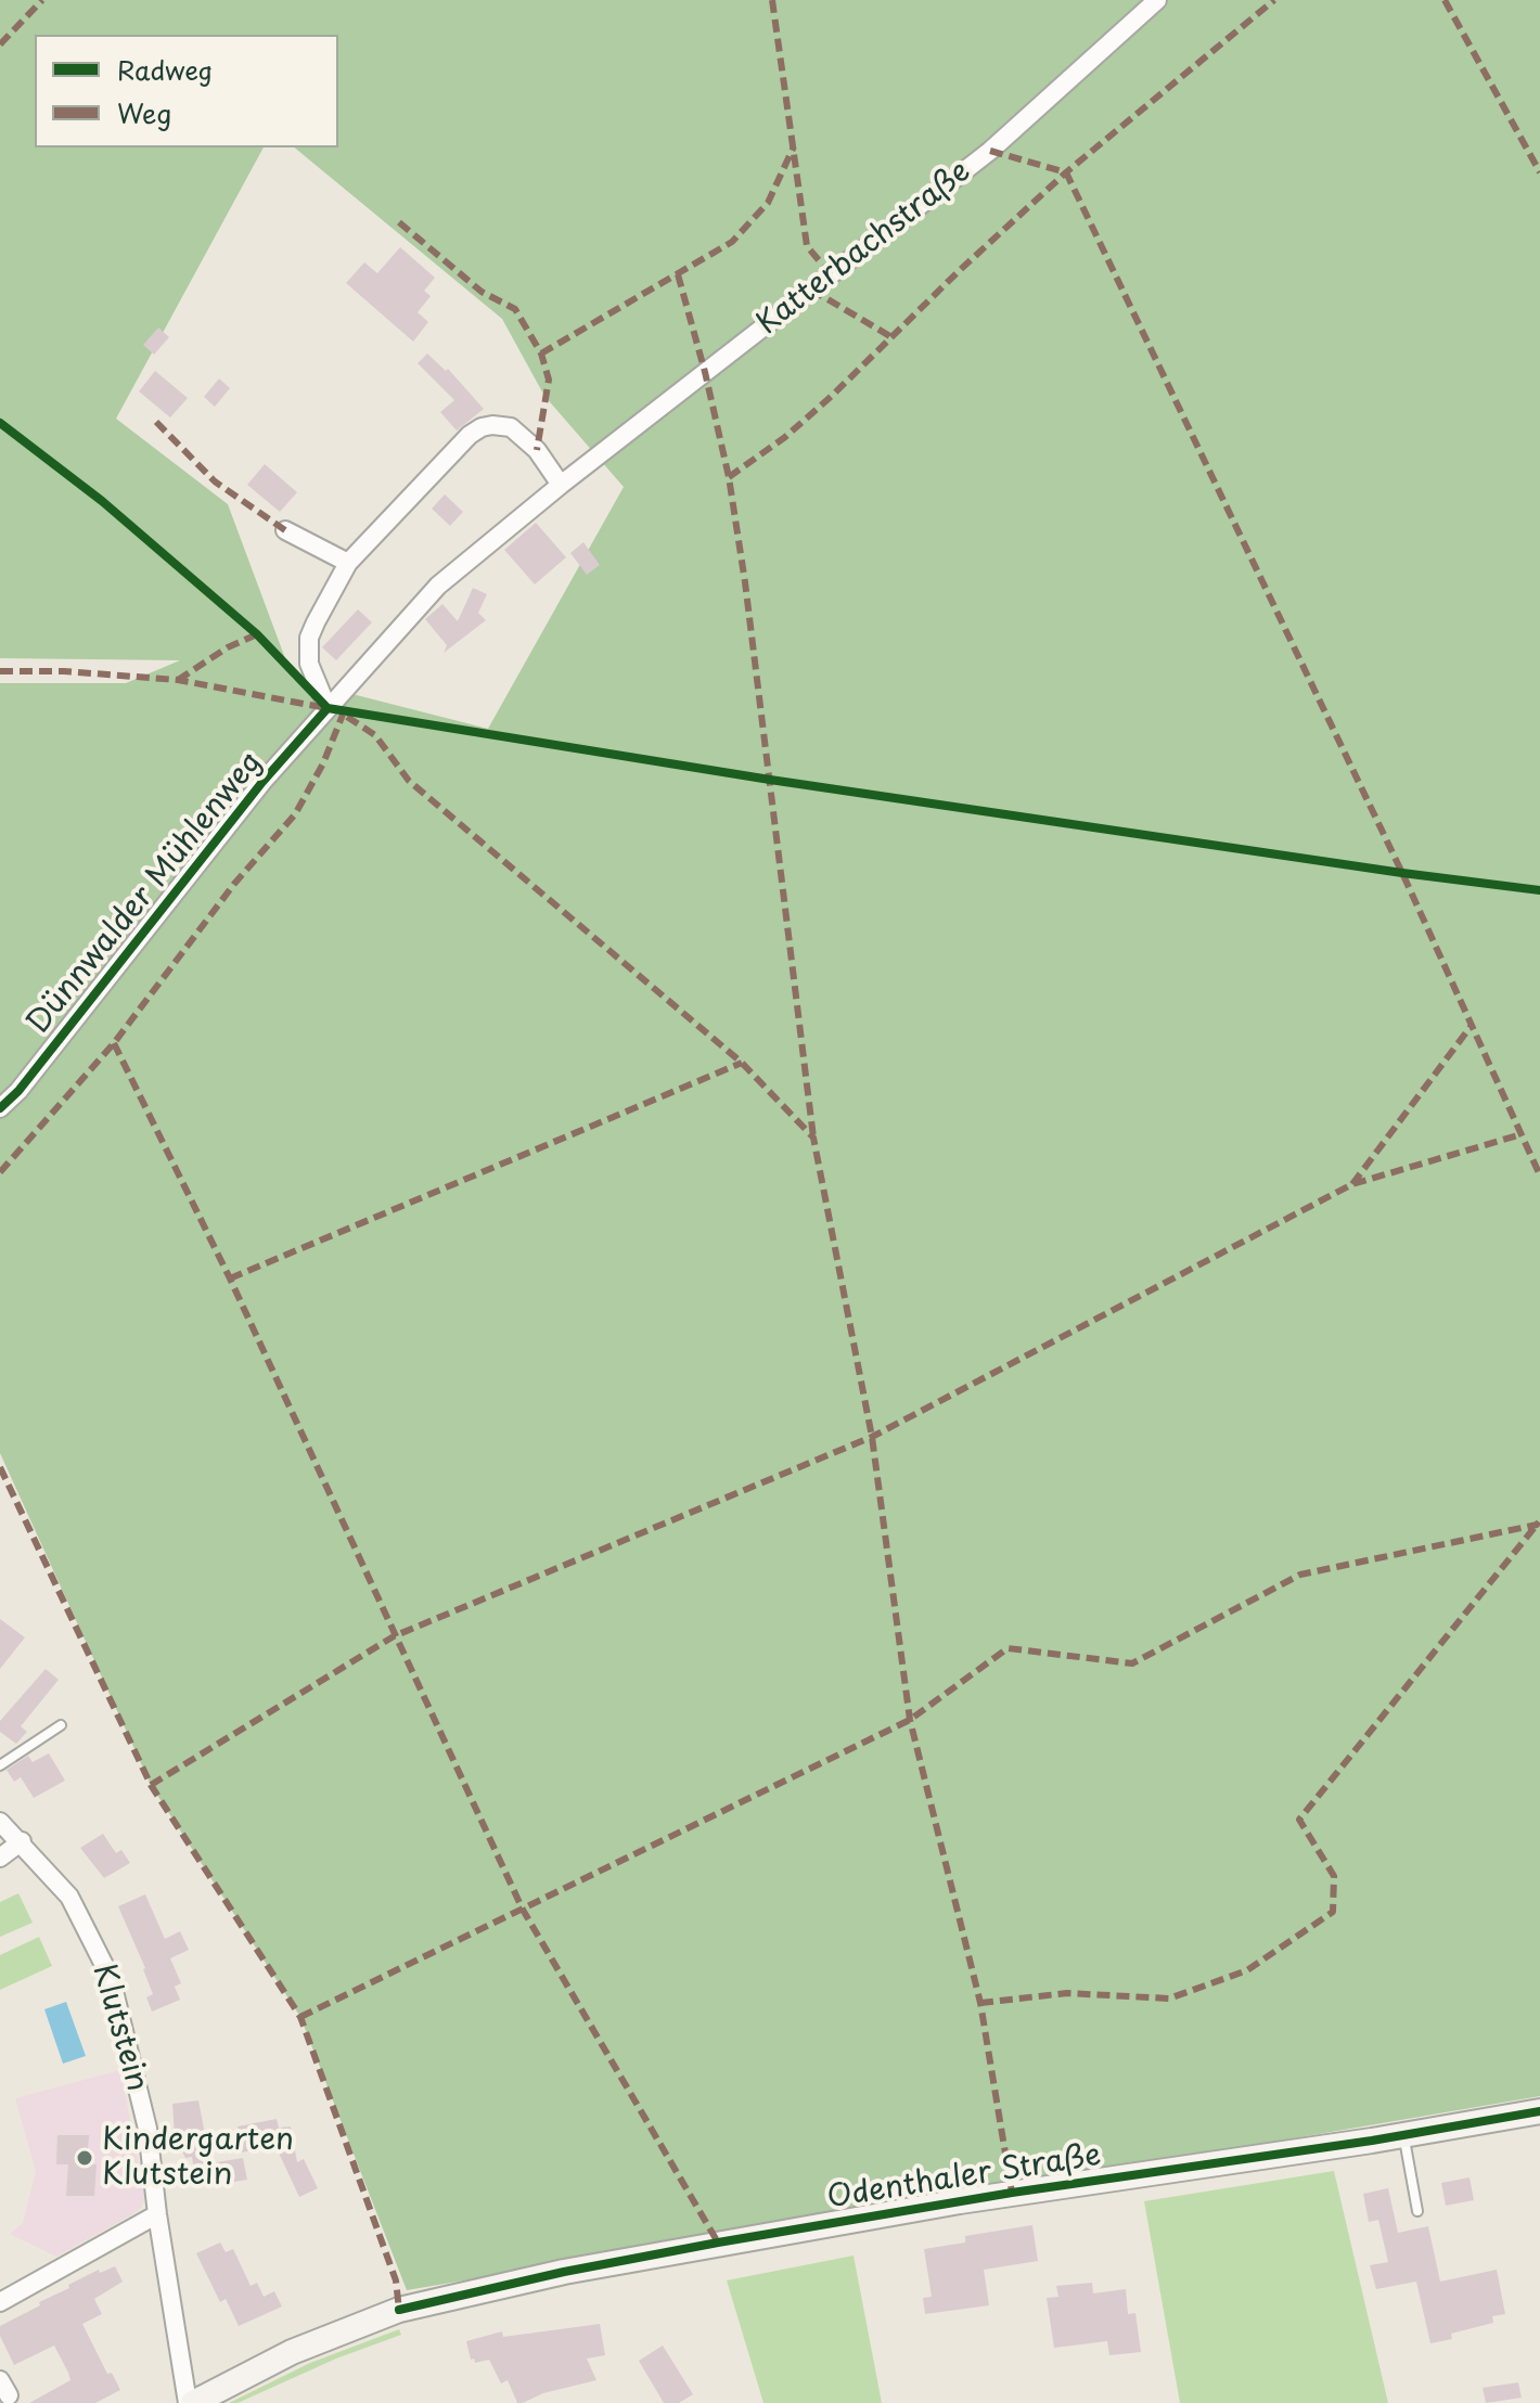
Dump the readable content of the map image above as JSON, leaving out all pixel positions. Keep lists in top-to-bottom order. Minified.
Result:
{"streets":{"main road":["Odenthaler Straße"],"street":["Katterbachstraße","Dünnwalder Mühlenweg","Klutstein"]},"crossings":[["Katterbachstraße","Dünnwalder Mühlenweg"],["Klutstein","Odenthaler Straße"]],"places":["Kindergarten Klutstein"],"legend":["Radweg","Weg"]}
